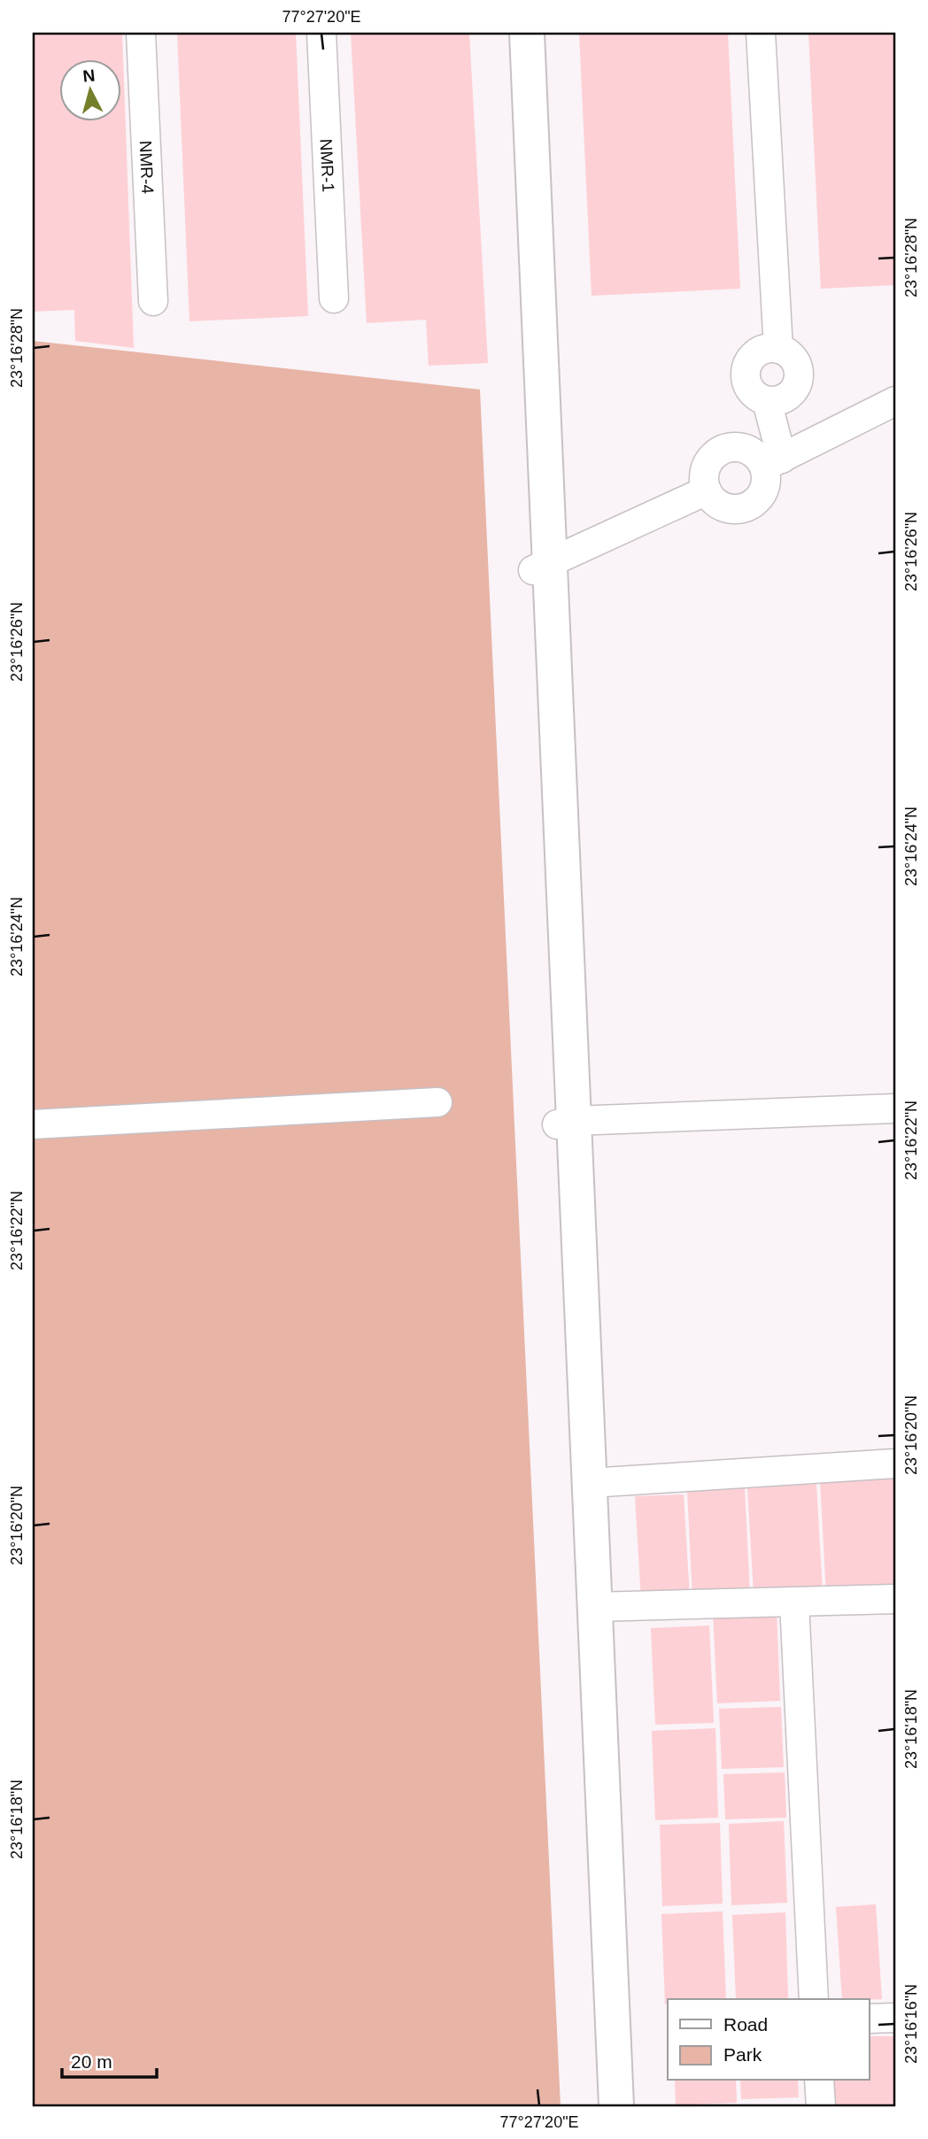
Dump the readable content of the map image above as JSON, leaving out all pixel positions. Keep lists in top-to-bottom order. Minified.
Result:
{"streets":{"street":["NMR-1","NMR-4"]},"legend":["Road","Park"],"scale_bar":"20 m","north":"top","coordinates":["77°27'20\"E","23°16'28\"N","23°16'26\"N","23°16'24\"N","23°16'22\"N","23°16'20\"N","23°16'18\"N","23°16'16\"N"]}
